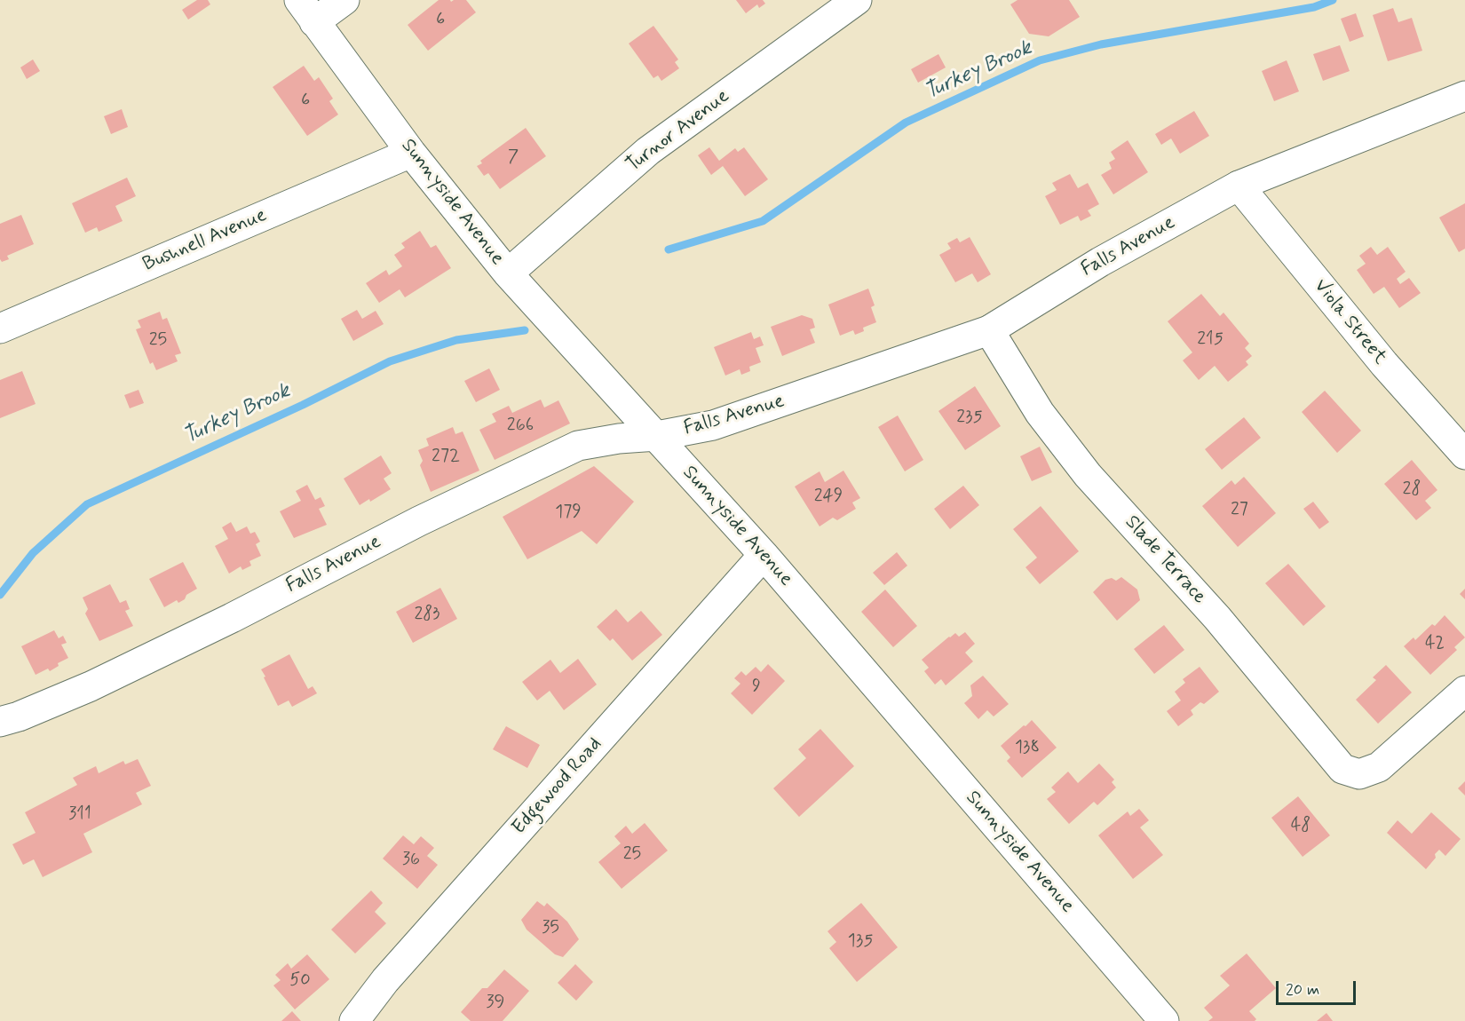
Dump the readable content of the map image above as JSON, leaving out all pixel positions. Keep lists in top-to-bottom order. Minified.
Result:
{"streets":{"street":["Turnor Avenue","Sunnyside Avenue","Bushnell Avenue","Falls Avenue","Viola Street","Slade Terrace","Edgewood Road"]},"crossings":[["Turnor Avenue","Sunnyside Avenue"],["Sunnyside Avenue","Bushnell Avenue"],["Sunnyside Avenue","Falls Avenue"],["Sunnyside Avenue","Edgewood Road"],["Falls Avenue","Viola Street"],["Falls Avenue","Slade Terrace"]],"water":["Turkey Brook"],"house_numbers":["6","6","7","215","25","235","266","272","28","249","27","179","283","42","9","138","311","48","25","36","35","135","50","39"],"scale_bar":"20 m"}
